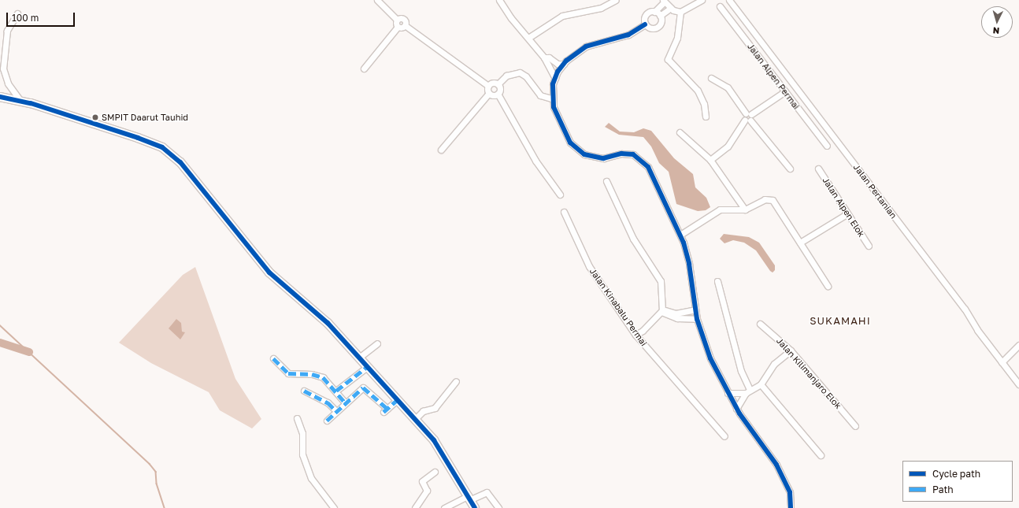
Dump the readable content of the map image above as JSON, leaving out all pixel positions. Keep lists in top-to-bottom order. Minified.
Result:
{"streets":{"street":["Jalan Alpen Permai","Jalan Pertanian","Jalan Alpen Elok","Jalan Kinabalu Permai","Jalan Kilimanjaro Elok"]},"districts":["SUKAMAHI"],"places":["SMPIT Daarut Tauhid"],"legend":["Cycle path","Path"],"scale_bar":"100 m","north":"bottom"}
